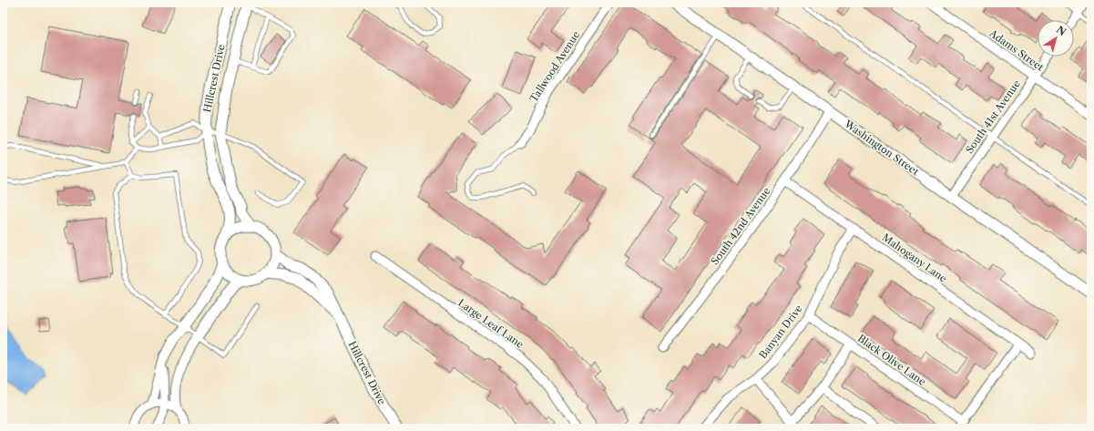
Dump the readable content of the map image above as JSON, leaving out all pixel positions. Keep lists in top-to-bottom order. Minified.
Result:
{"streets":{"street":["Adams Street","Tallwood Avenue","Hillcrest Drive","South 41st Avenue","Washington Street","South 42nd Avenue","Mahogany Lane","Large Leaf Lane","Banyan Drive","Black Olive Lane"]},"crossings":[["Adams Street","South 41st Avenue"],["South 41st Avenue","Washington Street"],["Washington Street","South 42nd Avenue"],["South 42nd Avenue","Mahogany Lane"],["Mahogany Lane","Banyan Drive"],["Banyan Drive","Black Olive Lane"]],"north":"top right"}
